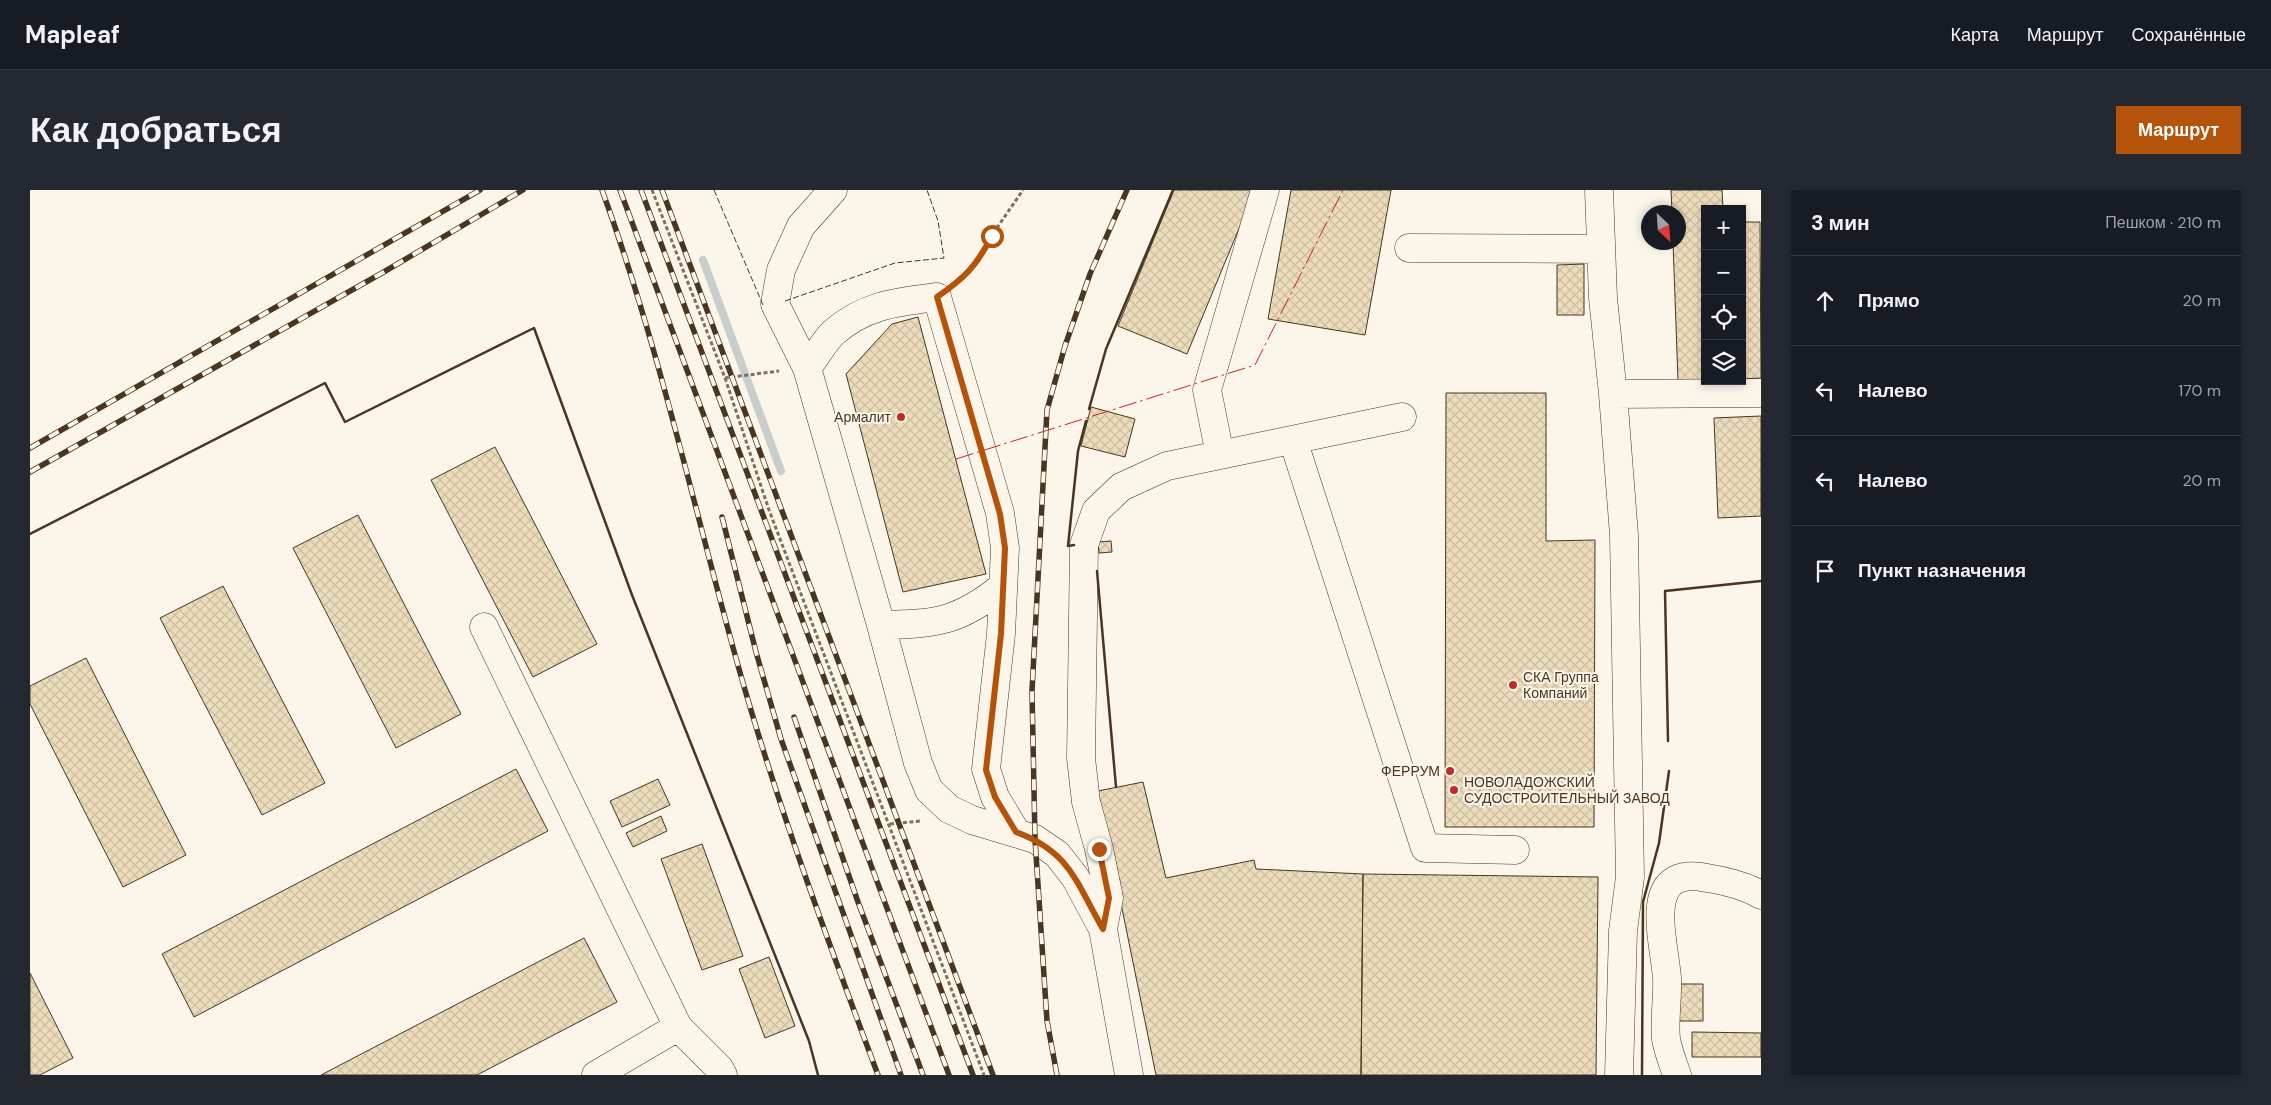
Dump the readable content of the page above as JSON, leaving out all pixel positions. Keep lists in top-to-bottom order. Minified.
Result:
{"places":["Армалит","СКА Группа Компаний","ФЕРРУМ","НОВОЛАДОЖСКИЙ СУДОСТРОИТЕЛЬНЫЙ ЗАВОД"],"north":"bottom right","page":{"header":"Mapleaf","nav":["Карта","Маршрут","Сохранённые"],"buttons":"Маршрут","title":"Как добраться","heading":["3 мин","Пешком · 210 m"],"map_buttons":["+","−"],"list":[["Прямо","20 m"],["Налево","170 m"],["Налево","20 m"],"Пункт назначения"]}}
